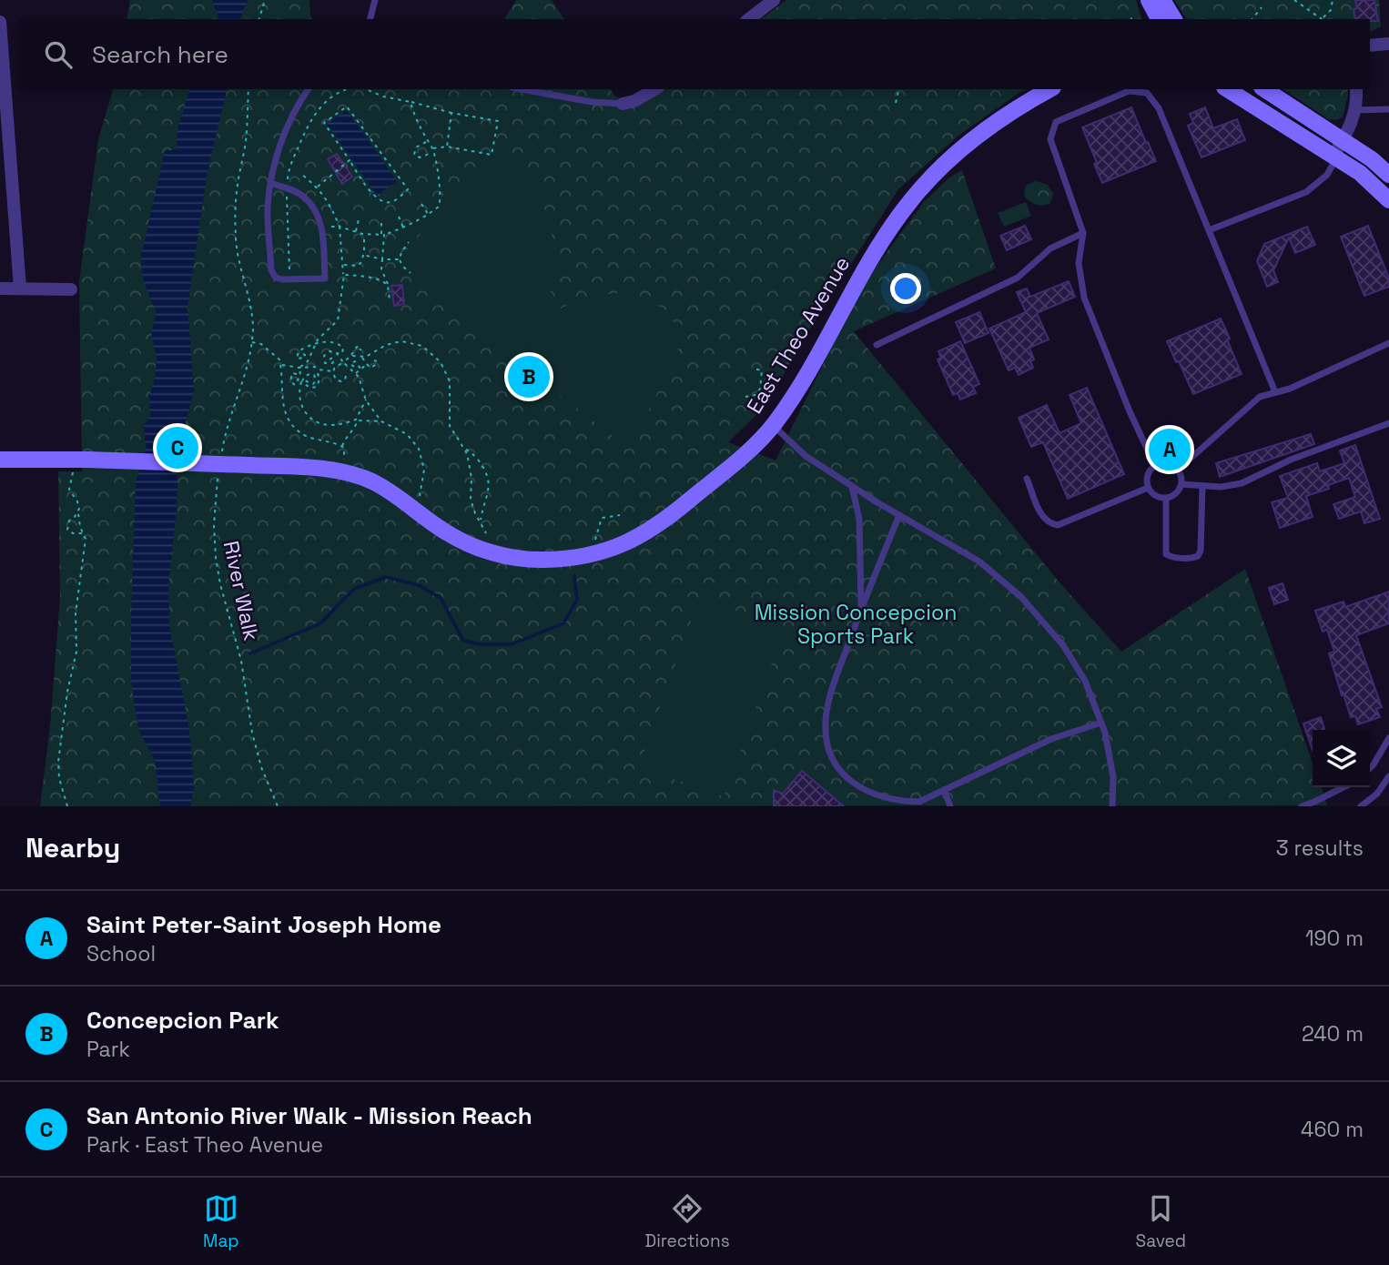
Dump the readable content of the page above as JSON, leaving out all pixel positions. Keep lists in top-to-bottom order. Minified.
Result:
{"streets":{"street":["East Theo Avenue"],"path":["River Walk"]},"parks":["Mission Concepcion Sports Park"],"page":{"search":"Search here","pins":["B","C","A"],"heading":["Nearby","3 results"],"list":[{"mark":"A","name":"Saint Peter-Saint Joseph Home","note":"School","value":"190 m"},{"mark":"B","name":"Concepcion Park","note":"Park","value":"240 m"},{"mark":"C","name":"San Antonio River Walk - Mission Reach","note":"Park · East Theo Avenue","value":"460 m"}],"nav":["Map","Directions","Saved"]}}
